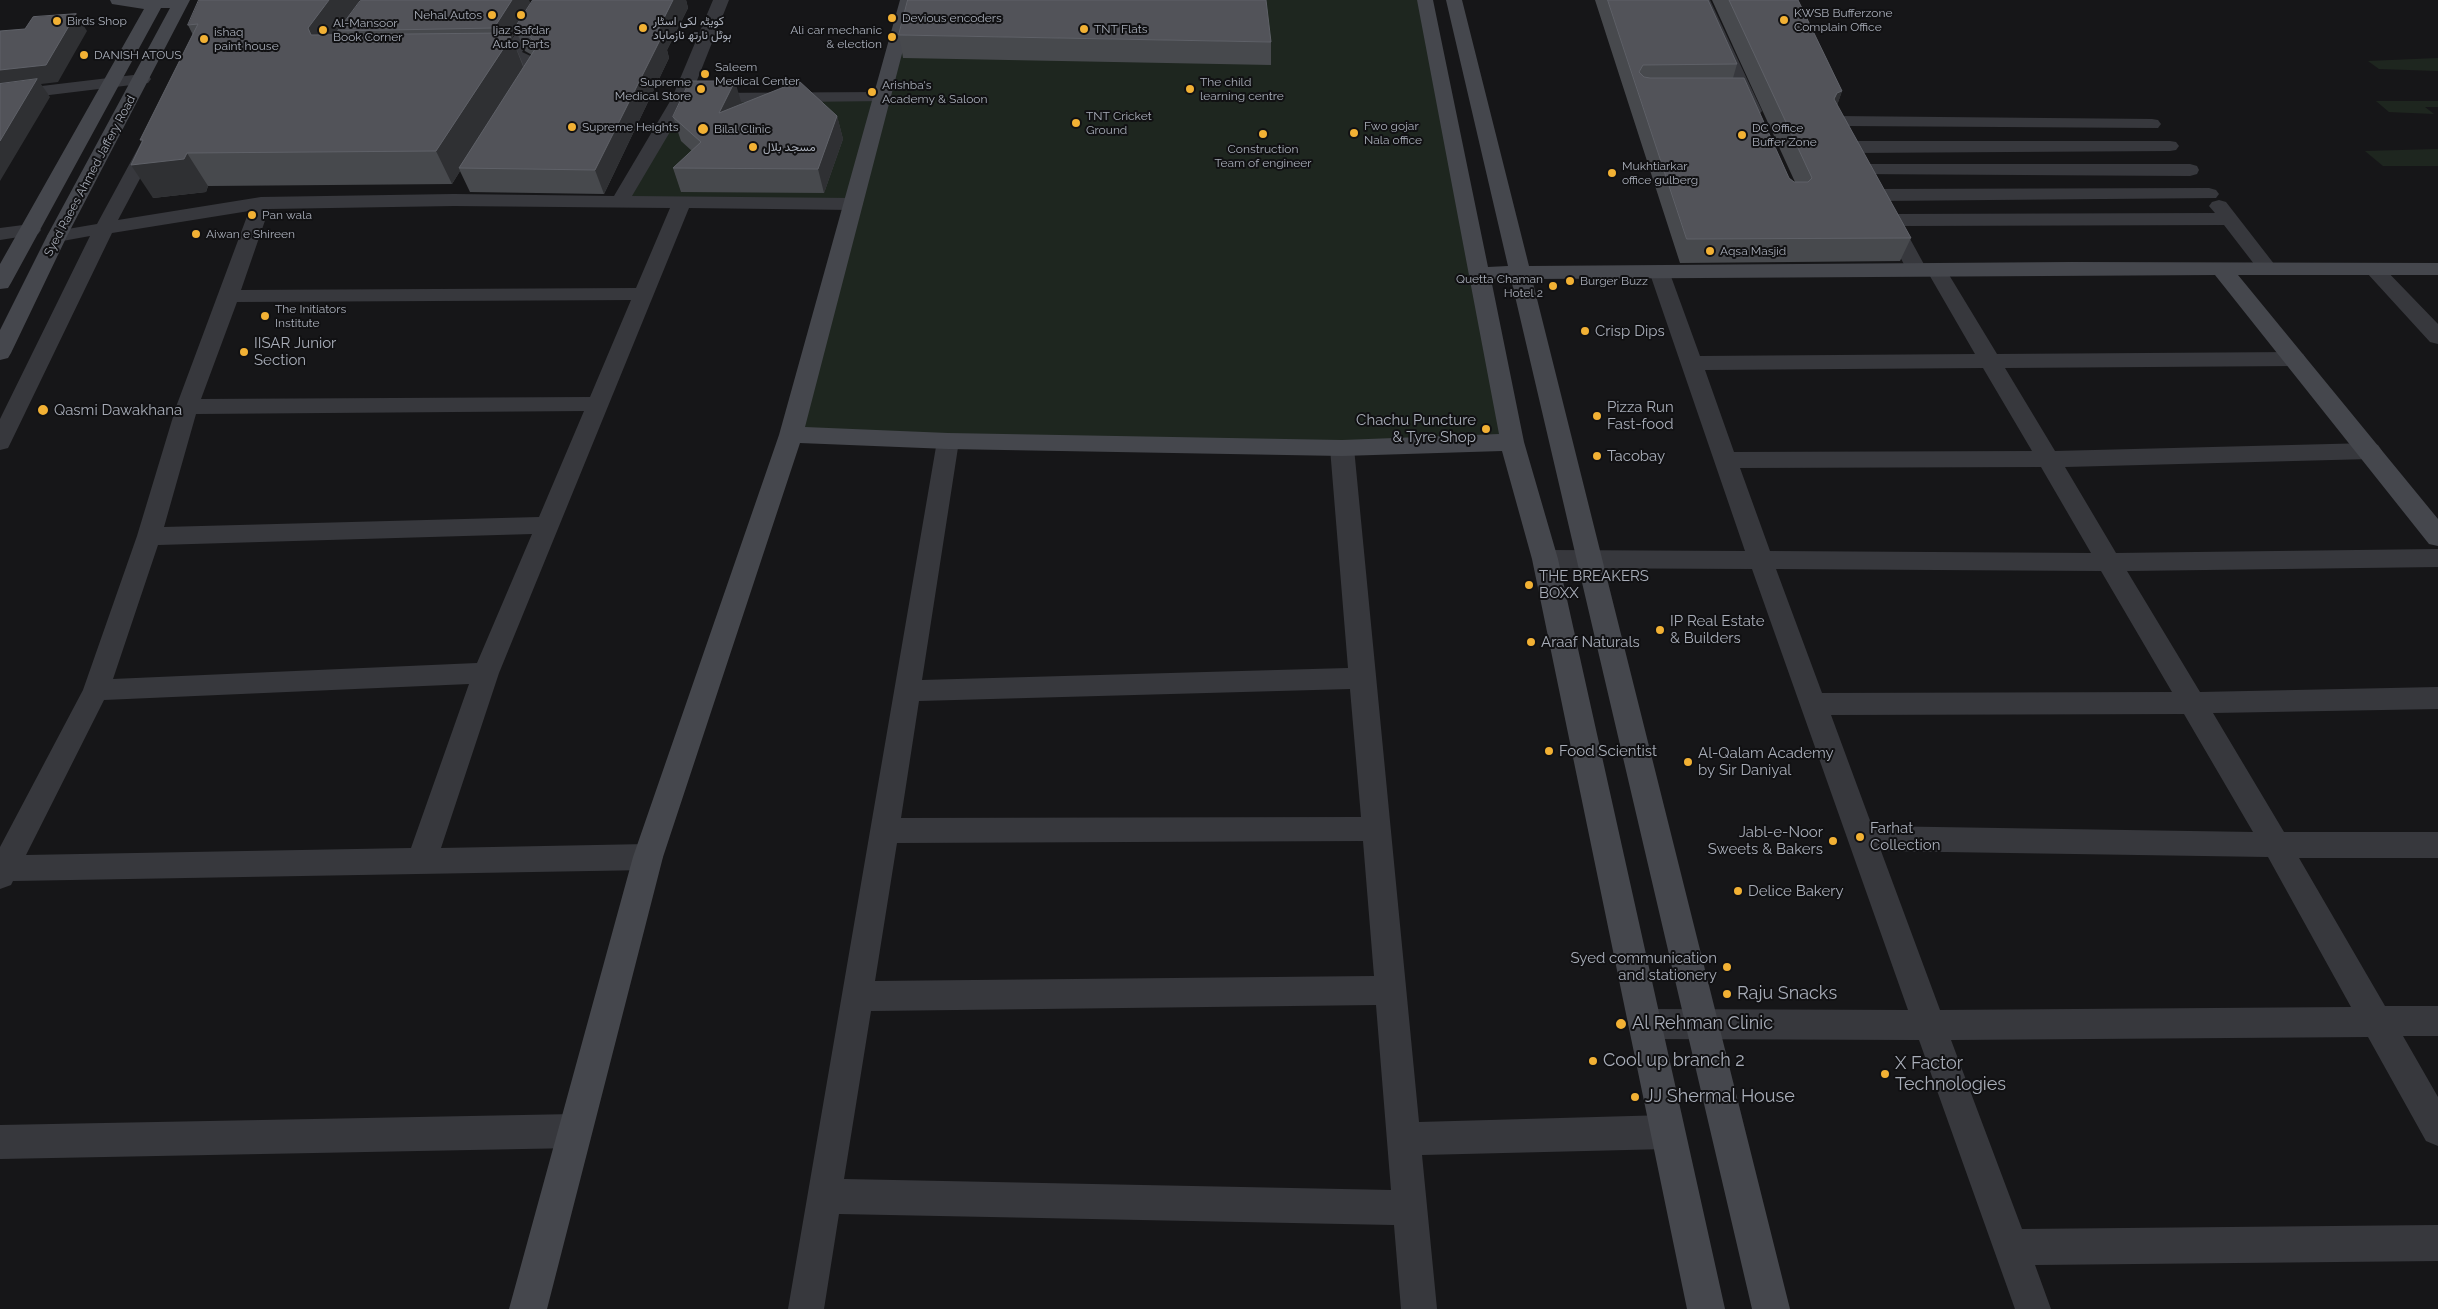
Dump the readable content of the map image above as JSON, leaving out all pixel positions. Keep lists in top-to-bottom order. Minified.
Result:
{"streets":{"main road":["Syed Raees Ahmed Jaffery Road"]},"places":["Nehal Autos","Ijaz Safdar Auto Parts","Devious encoders","KWSB Bufferzone Complain Office","Birds Shop","کویٹہ لکی اسٹار ہوٹل نارتھ نازماباد","TNT Flats","Al-Mansoor Book Corner","Ali car mechanic & election","ishaq paint house","DANISH ATOUS","Saleem Medical Center","Supreme Medical Store","The child learning centre","Arishba's Academy & Saloon","TNT Cricket Ground","Supreme Heights","Bilal Clinic","Fwo gojar Nala office","Construction Team of engineer","DC Office Buffer Zone","مسجد بلال","Mukhtiarkar office gulberg","Pan wala","Aiwan e Shireen","Aqsa Masjid","Burger Buzz","Quetta Chaman Hotel 2","The Initiators Institute","Crisp Dips","IISAR Junior Section","Qasmi Dawakhana","Pizza Run Fast-food","Chachu Puncture & Tyre Shop","Tacobay","THE BREAKERS BOXX","IP Real Estate & Builders","Araaf Naturals","Food Scientist","Al-Qalam Academy by Sir Daniyal","Farhat Collection","Jabl-e-Noor Sweets & Bakers","Delice Bakery","Syed communication and stationery","Raju Snacks","Al Rehman Clinic","Cool up branch 2","X Factor Technologies","JJ Shermal House"]}
